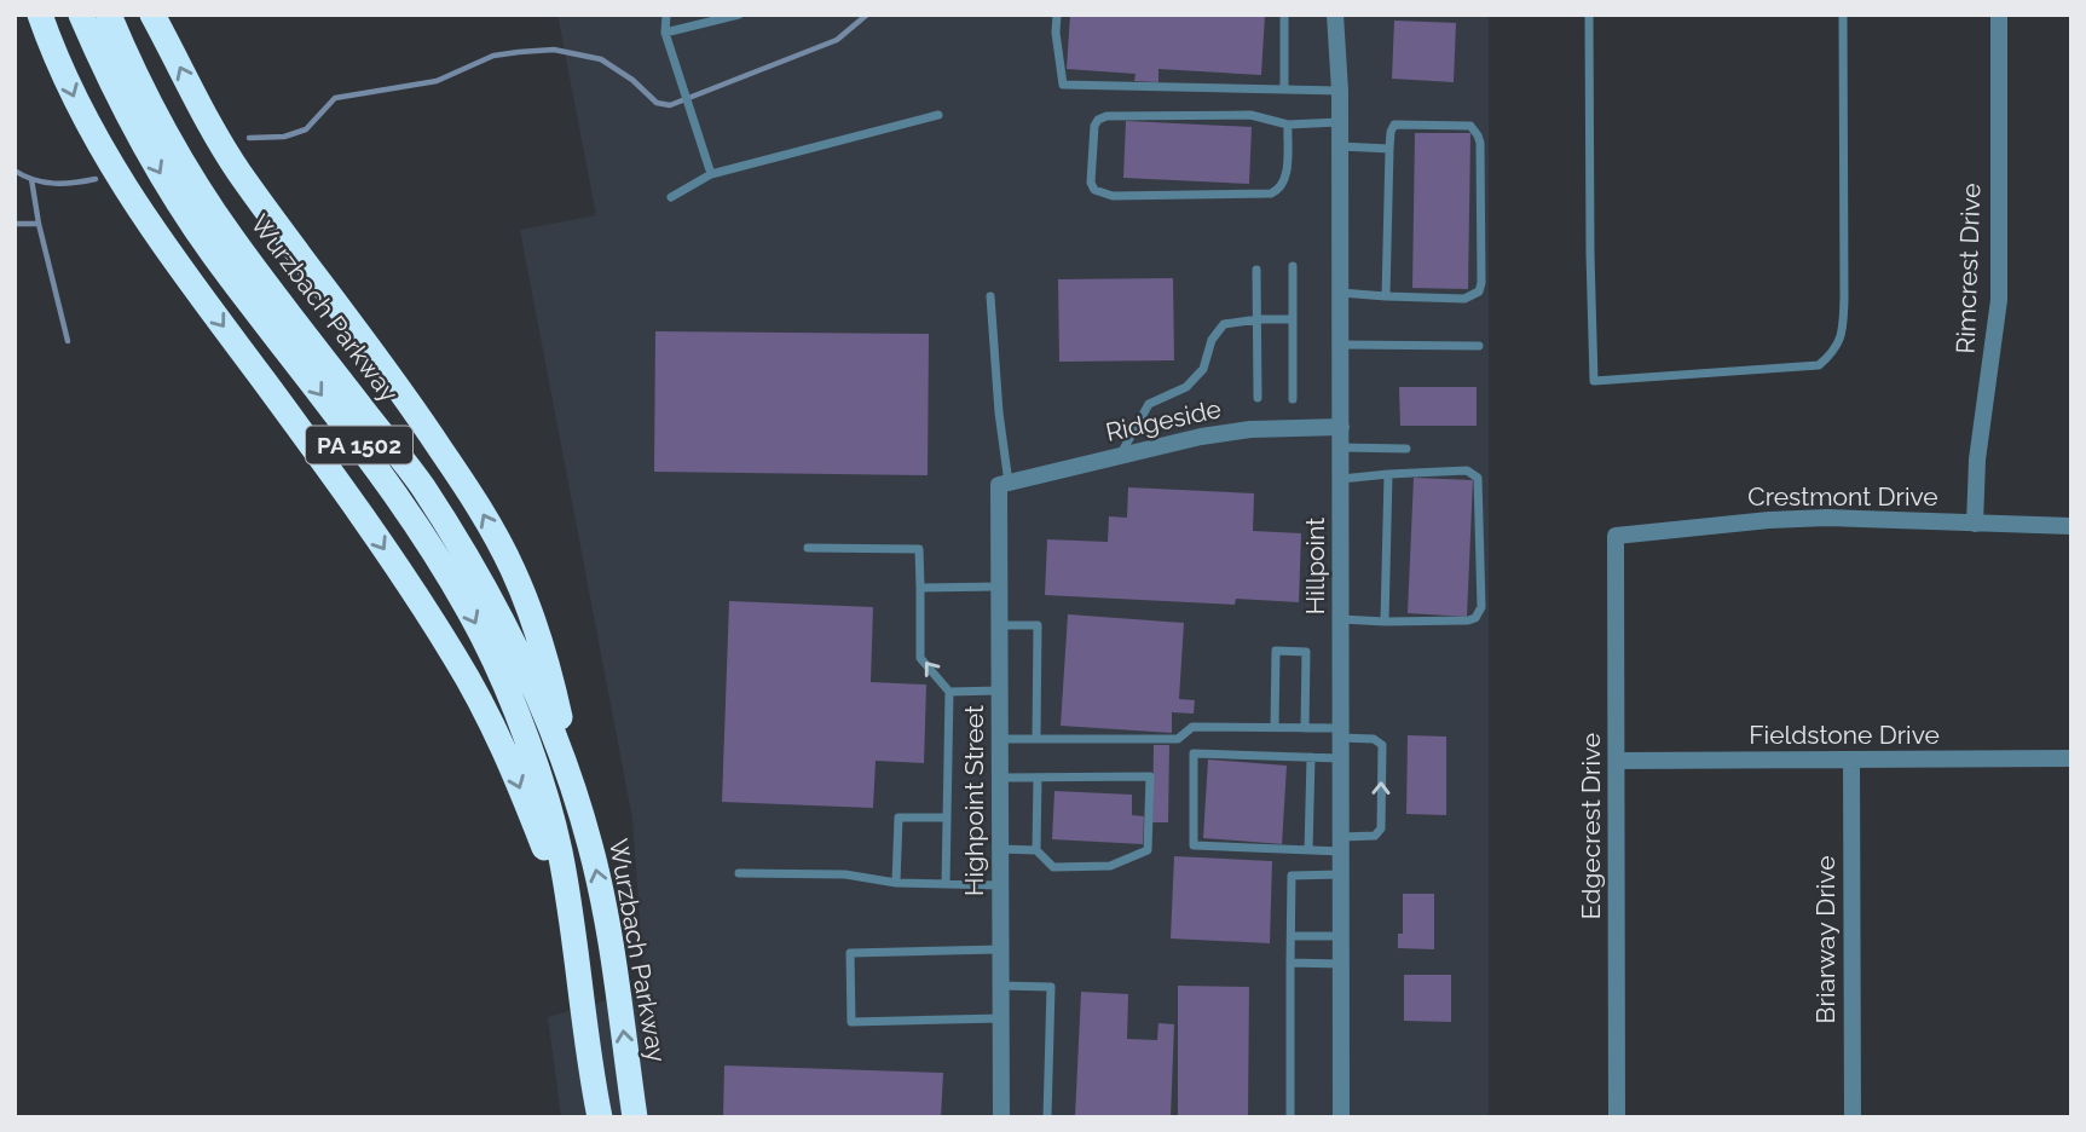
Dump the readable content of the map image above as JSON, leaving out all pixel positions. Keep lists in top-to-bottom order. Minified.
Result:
{"streets":{"highway":["Wurzbach Parkway","PA 1502"],"street":["Rimcrest Drive","Ridgeside","Crestmont Drive","Hillpoint","Fieldstone Drive","Highpoint Street","Edgecrest Drive","Briarway Drive"]},"crossings":[["Rimcrest Drive","Crestmont Drive"],["Ridgeside","Hillpoint"],["Ridgeside","Highpoint Street"],["Crestmont Drive","Edgecrest Drive"],["Fieldstone Drive","Edgecrest Drive"],["Fieldstone Drive","Briarway Drive"]]}
